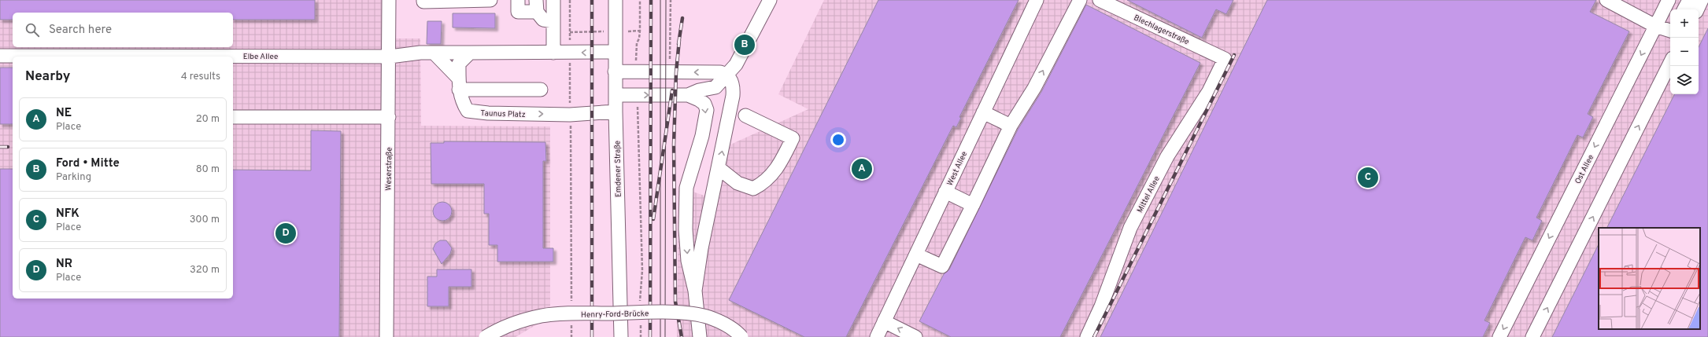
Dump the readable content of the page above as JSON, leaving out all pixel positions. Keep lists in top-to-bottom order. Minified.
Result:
{"streets":{"street":["Blechlagerstraße","Elbe Allee","Taunus Platz","West Allee","Weserstraße","Emdener Straße","Ost Allee","Mittel Allee","Henry-Ford-Brücke"]},"crossings":[["Blechlagerstraße","Mittel Allee"],["Elbe Allee","Taunus Platz"],["Elbe Allee","Weserstraße"],["Taunus Platz","Emdener Straße"]],"page":{"map_buttons":["+","−"],"search":"Search here","pins":["B","A","C","D"],"heading":["Nearby","4 results"],"list":[{"mark":"A","name":"NE","note":"Place","value":"20 m"},{"mark":"B","name":"Ford • Mitte","note":"Parking","value":"80 m"},{"mark":"C","name":"NFK","note":"Place","value":"300 m"},{"mark":"D","name":"NR","note":"Place","value":"320 m"}]}}
